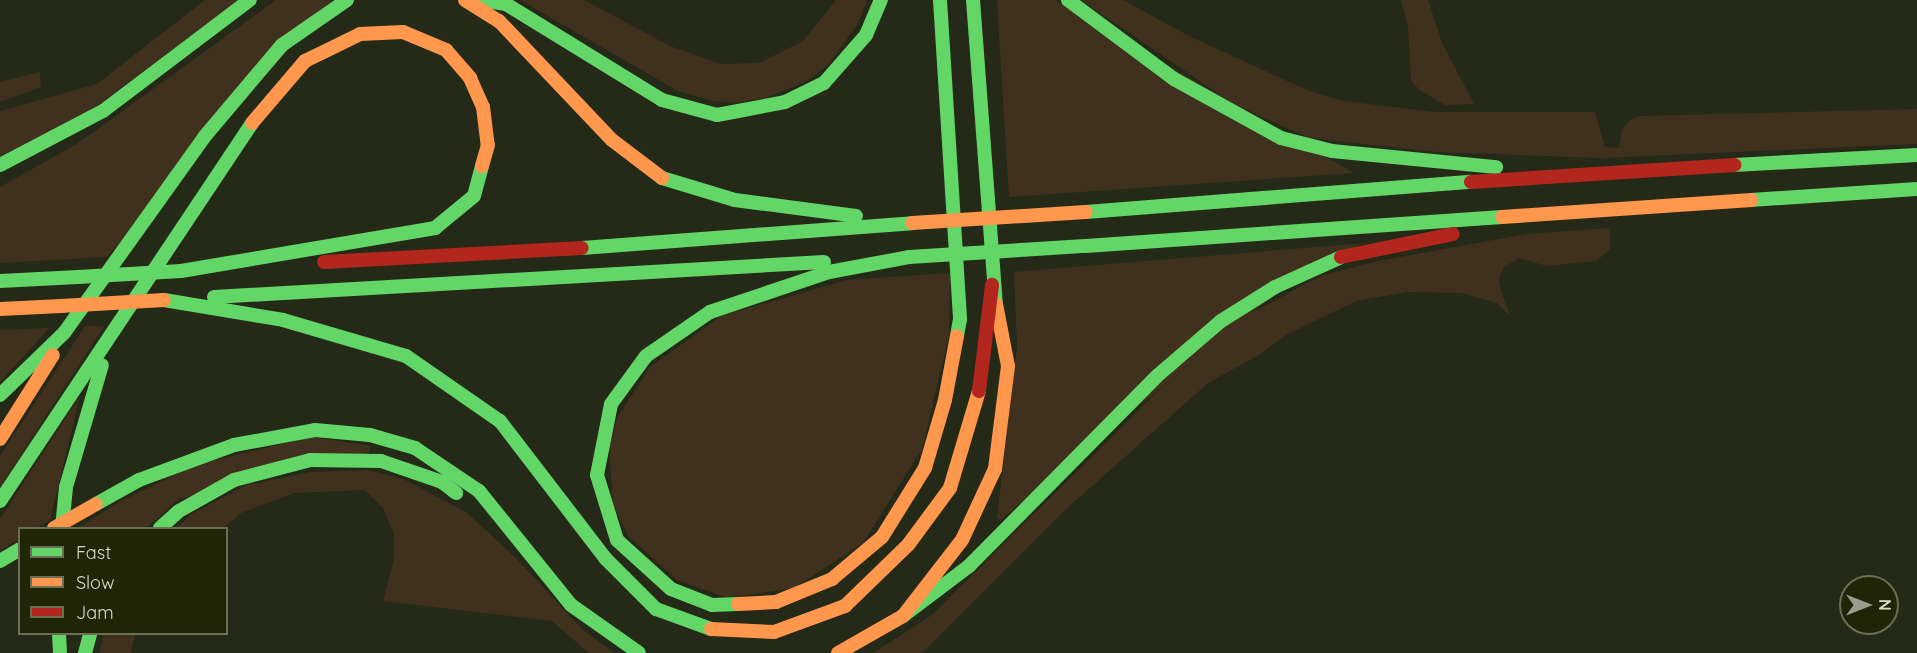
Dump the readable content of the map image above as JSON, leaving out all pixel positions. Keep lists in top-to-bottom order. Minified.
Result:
{"legend":["Fast","Slow","Jam"],"north":"right"}
